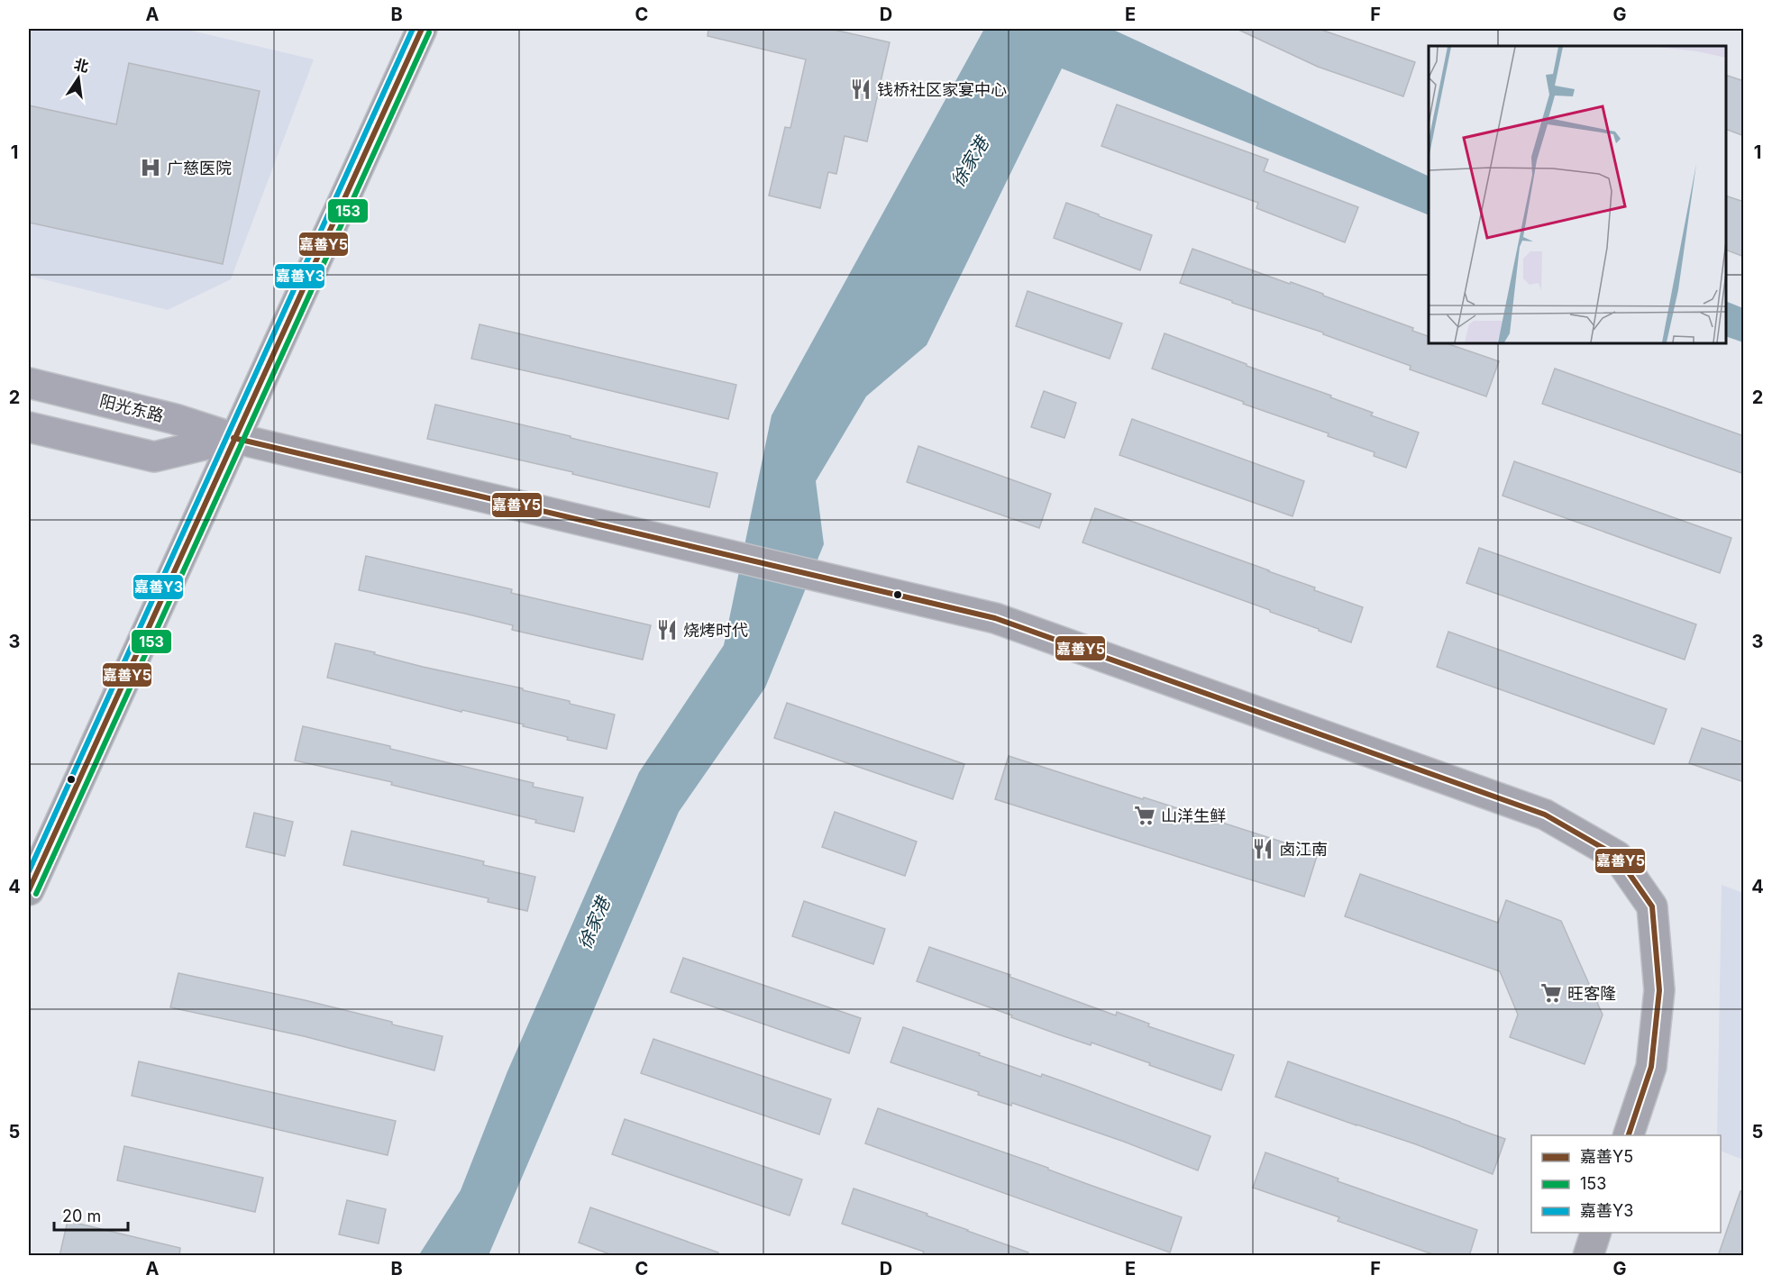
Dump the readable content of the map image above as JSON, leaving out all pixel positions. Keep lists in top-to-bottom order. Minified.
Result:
{"streets":{"main road":["阳光东路"]},"water":["徐家港"],"places":{"restaurant":["钱桥社区家宴中心","烧烤时代","卤江南"],"hospital":["广慈医院"],"supermarket":["山洋生鲜","旺客隆"]},"lines":["transit line 嘉善Y5","transit line 嘉善Y3","transit line 153"],"legend":["嘉善Y5","153","嘉善Y3"],"scale_bar":"20 m","north":"top","grid":{"columns":["A","B","C","D","E","F","G"],"rows":["1","2","3","4","5"]}}
